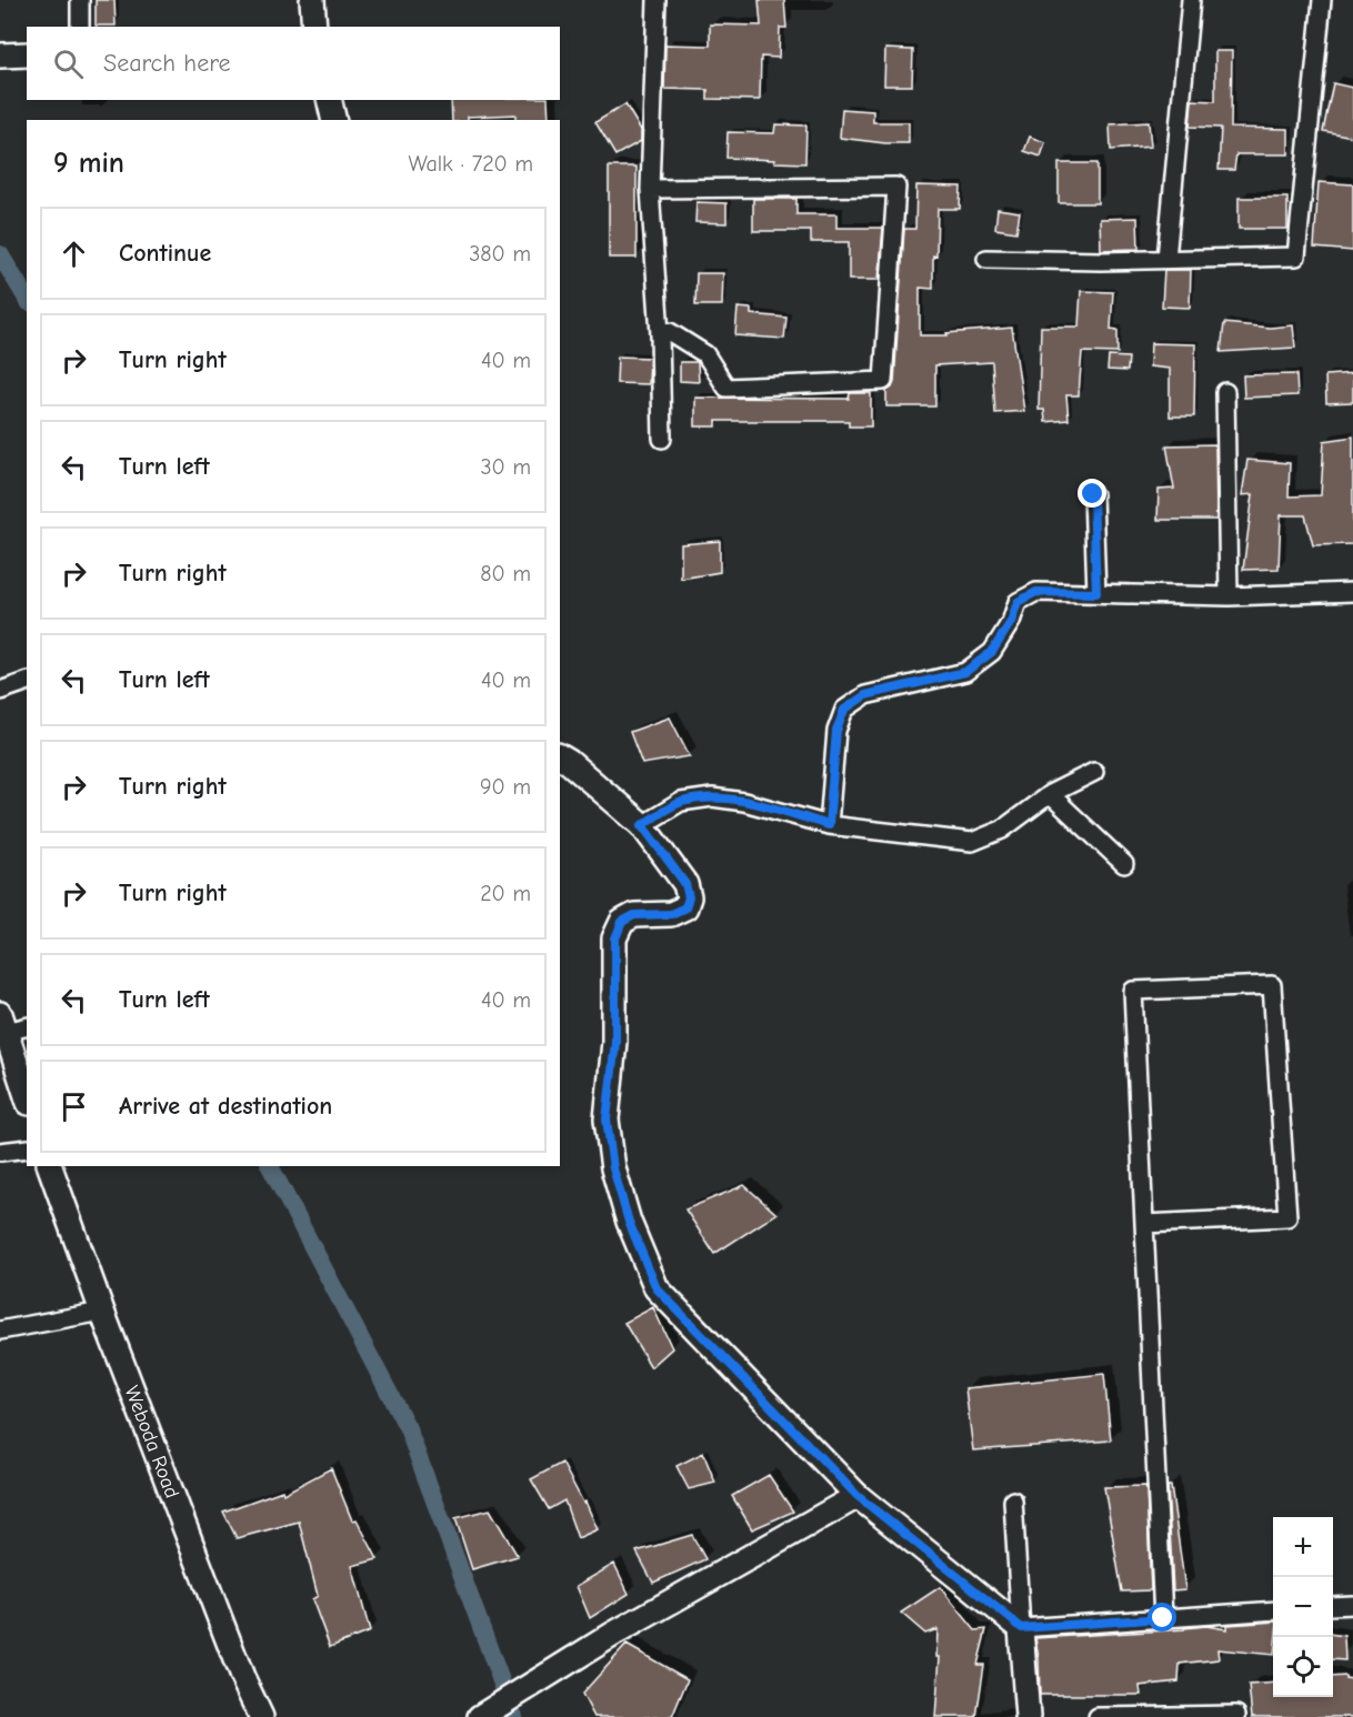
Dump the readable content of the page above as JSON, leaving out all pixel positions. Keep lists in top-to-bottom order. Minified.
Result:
{"streets":{"street":["Weboda Road"]},"page":{"search":"Search here","heading":["9 min","Walk · 720 m"],"list":[["Continue","380 m"],["Turn right","40 m"],["Turn left","30 m"],["Turn right","80 m"],["Turn left","40 m"],["Turn right","90 m"],["Turn right","20 m"],["Turn left","40 m"],"Arrive at destination"],"map_buttons":["+","−"]}}
